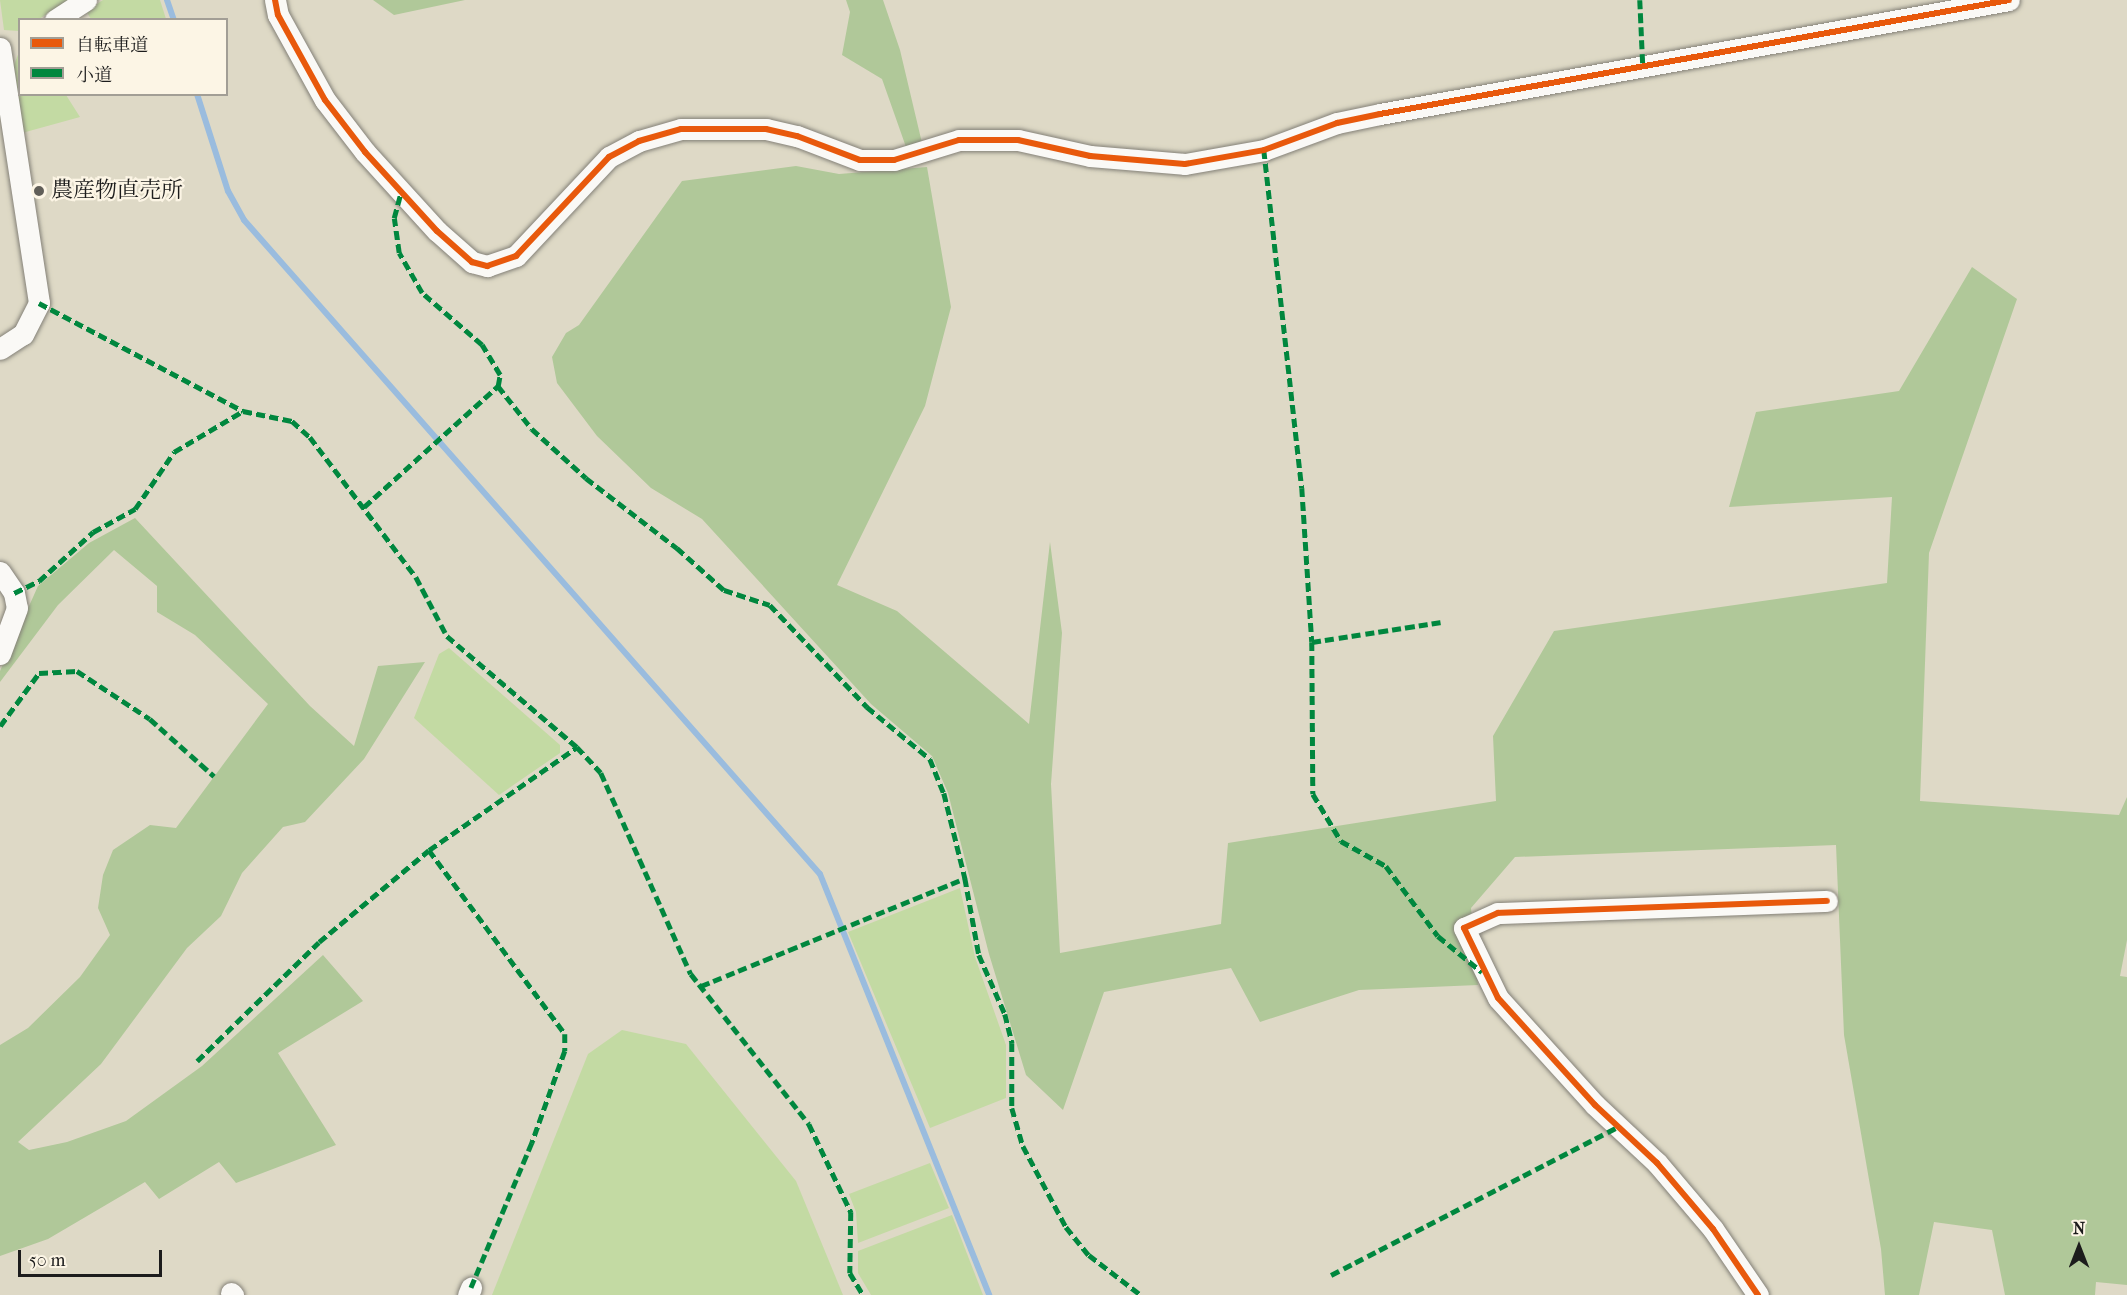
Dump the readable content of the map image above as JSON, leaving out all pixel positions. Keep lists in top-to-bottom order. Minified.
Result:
{"places":["農産物直売所"],"legend":["自転車道","小道"],"scale_bar":"50 m","north":"top"}
